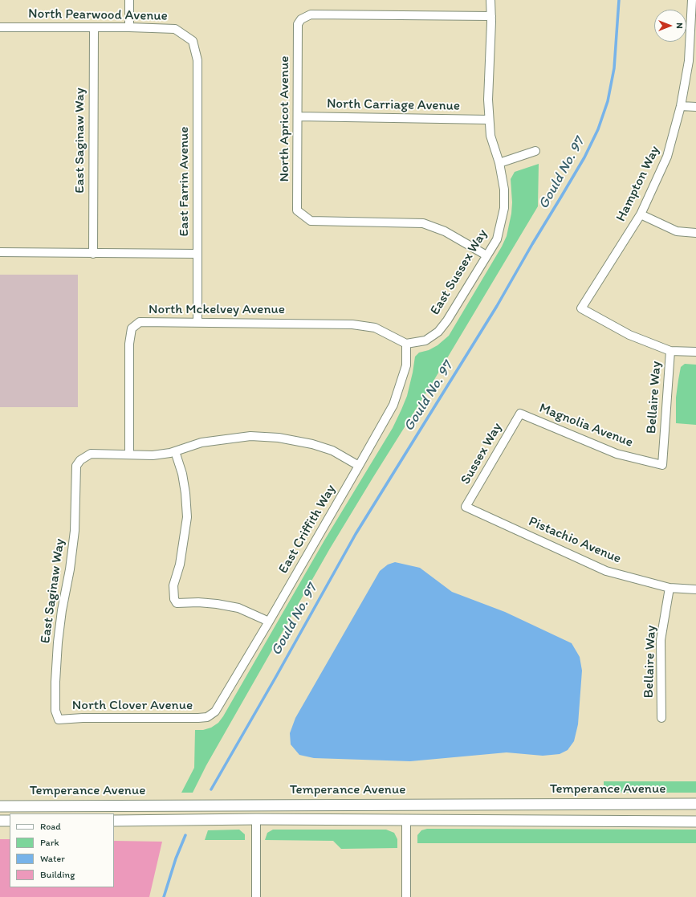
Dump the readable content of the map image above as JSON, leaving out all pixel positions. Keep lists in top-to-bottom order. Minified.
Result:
{"streets":{"main road":["Temperance Avenue"],"street":["North Pearwood Avenue","North Carriage Avenue","North Apricot Avenue","East Saginaw Way","East Farrin Avenue","Hampton Way","East Sussex Way","North Mckelvey Avenue","Bellaire Way","Magnolia Avenue","Sussex Way","East Criffith Way","Pistachio Avenue","North Clover Avenue"]},"crossings":[["North Pearwood Avenue","East Saginaw Way"],["North Pearwood Avenue","East Farrin Avenue"],["North Carriage Avenue","North Apricot Avenue"],["North Carriage Avenue","East Sussex Way"],["North Apricot Avenue","East Sussex Way"],["East Saginaw Way","North Mckelvey Avenue"],["East Saginaw Way","North Clover Avenue"],["East Farrin Avenue","North Mckelvey Avenue"],["Hampton Way","Bellaire Way"],["East Sussex Way","North Mckelvey Avenue"],["East Sussex Way","East Criffith Way"],["North Mckelvey Avenue","East Criffith Way"],["Bellaire Way","Magnolia Avenue"],["Bellaire Way","Pistachio Avenue"],["Magnolia Avenue","Sussex Way"],["Sussex Way","Pistachio Avenue"],["East Criffith Way","North Clover Avenue"]],"water":["Gould No. 97"],"legend":["Road","Park","Water","Building"],"north":"right"}
